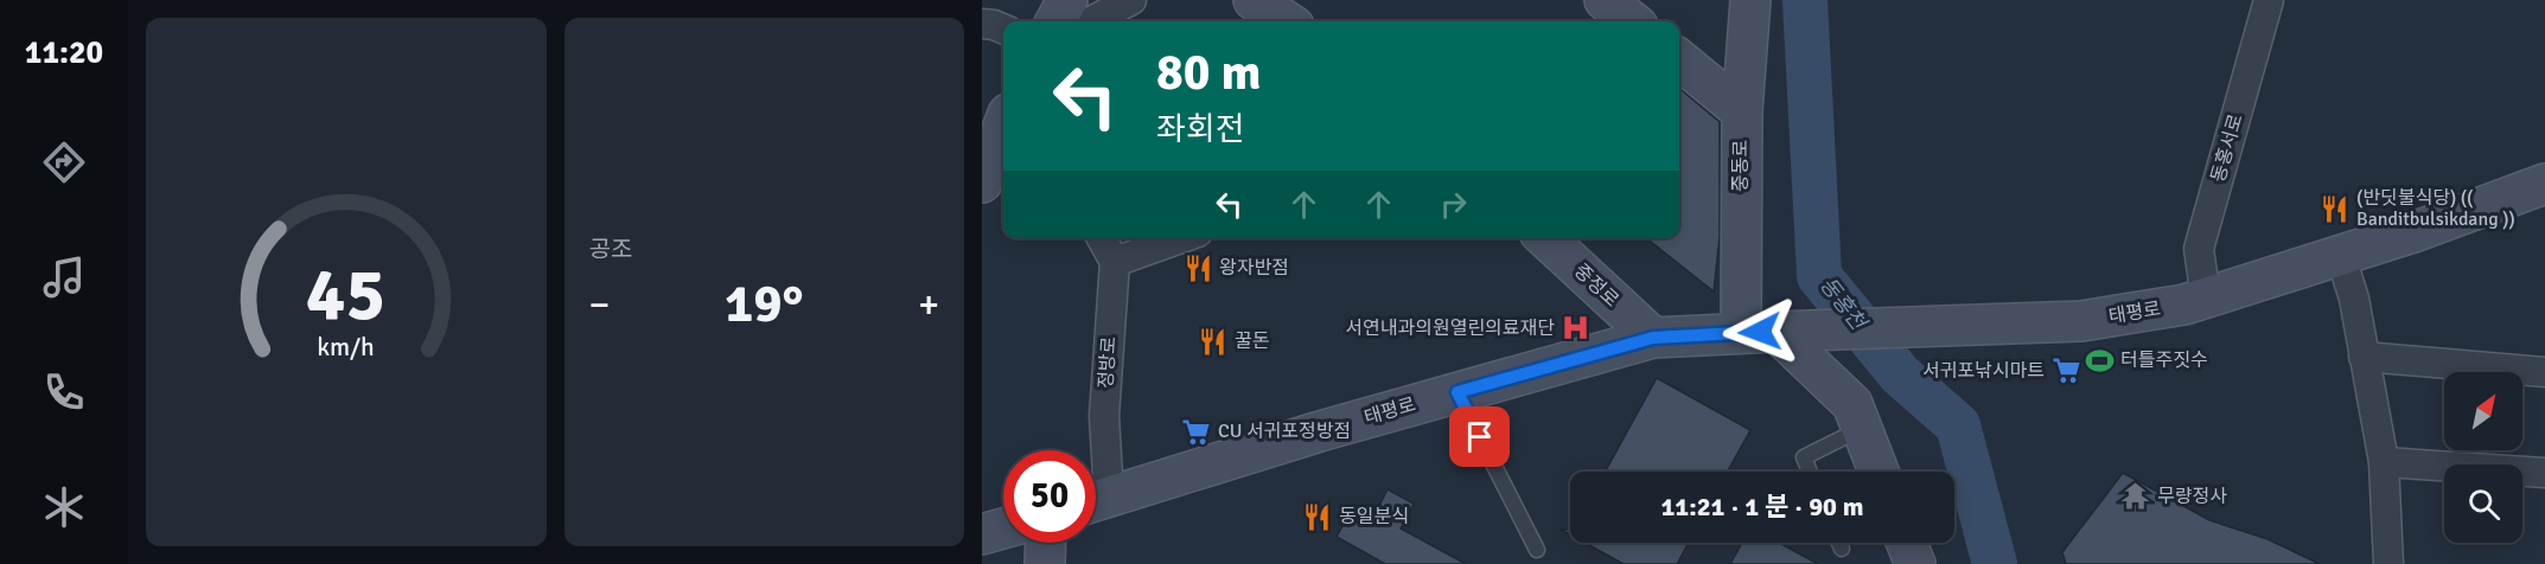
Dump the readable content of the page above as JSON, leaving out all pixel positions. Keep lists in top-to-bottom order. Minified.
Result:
{"streets":{"main road":["중동로","중정로","태평로"],"street":["동홍서로","정방로"]},"crossings":[["동홍서로","태평로"],["중동로","태평로"],["중정로","태평로"]],"water":["동홍천"],"places":{"restaurant":["(반딧불식당) (( Banditbulsikdang ))","왕자반점","꿀돈","동일분식"],"hospital":["서연내과의원열린의료재단"],"sports":["터틀주짓수"],"supermarket":["서귀포낚시마트","CU 서귀포정방점"],"temple":["무량정사"]},"north":"top right","page":{"tabs":"11:20","tile":"공조","turn":["80 m","좌회전"],"heat":["−","19°","+"],"limit":"50","trip":"11:21 · 1 분 · 90 m","gauge":["45","km/h"]}}
